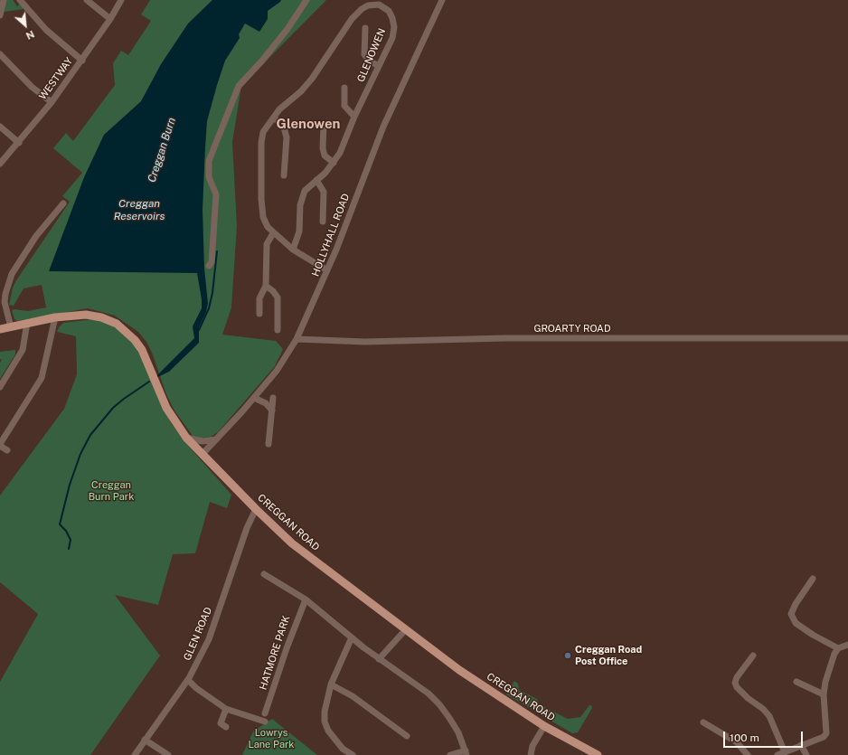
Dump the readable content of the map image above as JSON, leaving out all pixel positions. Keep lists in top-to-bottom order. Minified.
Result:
{"streets":{"main road":["CREGGAN ROAD"],"street":["GLENOWEN","WESTWAY","HOLLYHALL ROAD","GROARTY ROAD","GLEN ROAD","HATMORE PARK"]},"crossings":[["GLENOWEN","HOLLYHALL ROAD"],["HOLLYHALL ROAD","GROARTY ROAD"],["HOLLYHALL ROAD","CREGGAN ROAD"],["CREGGAN ROAD","GLEN ROAD"]],"districts":["Glenowen"],"water":["Creggan Burn","Creggan Reservoirs"],"parks":["Creggan Burn Park","Lowrys Lane Park"],"places":["Creggan Road Post Office"],"scale_bar":"100 m","north":"bottom right"}
